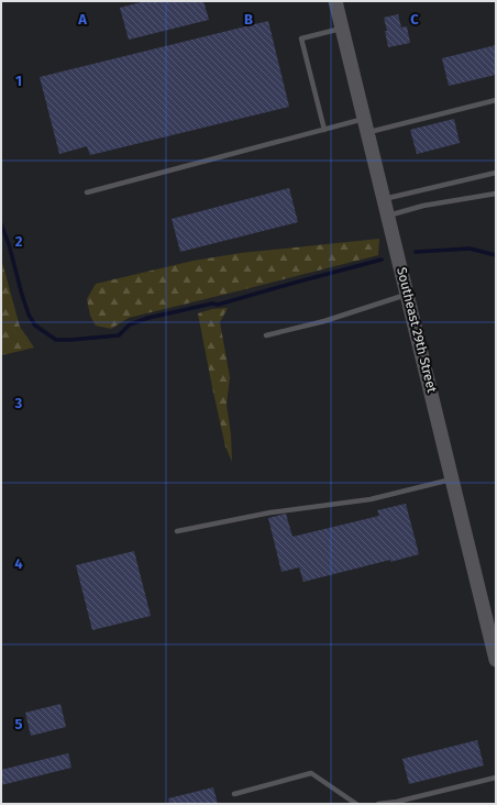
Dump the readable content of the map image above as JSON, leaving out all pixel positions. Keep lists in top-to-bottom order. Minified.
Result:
{"streets":{"main road":["Southeast 29th Street"]},"grid":{"columns":["A","B","C"],"rows":["1","2","3","4","5"]}}
